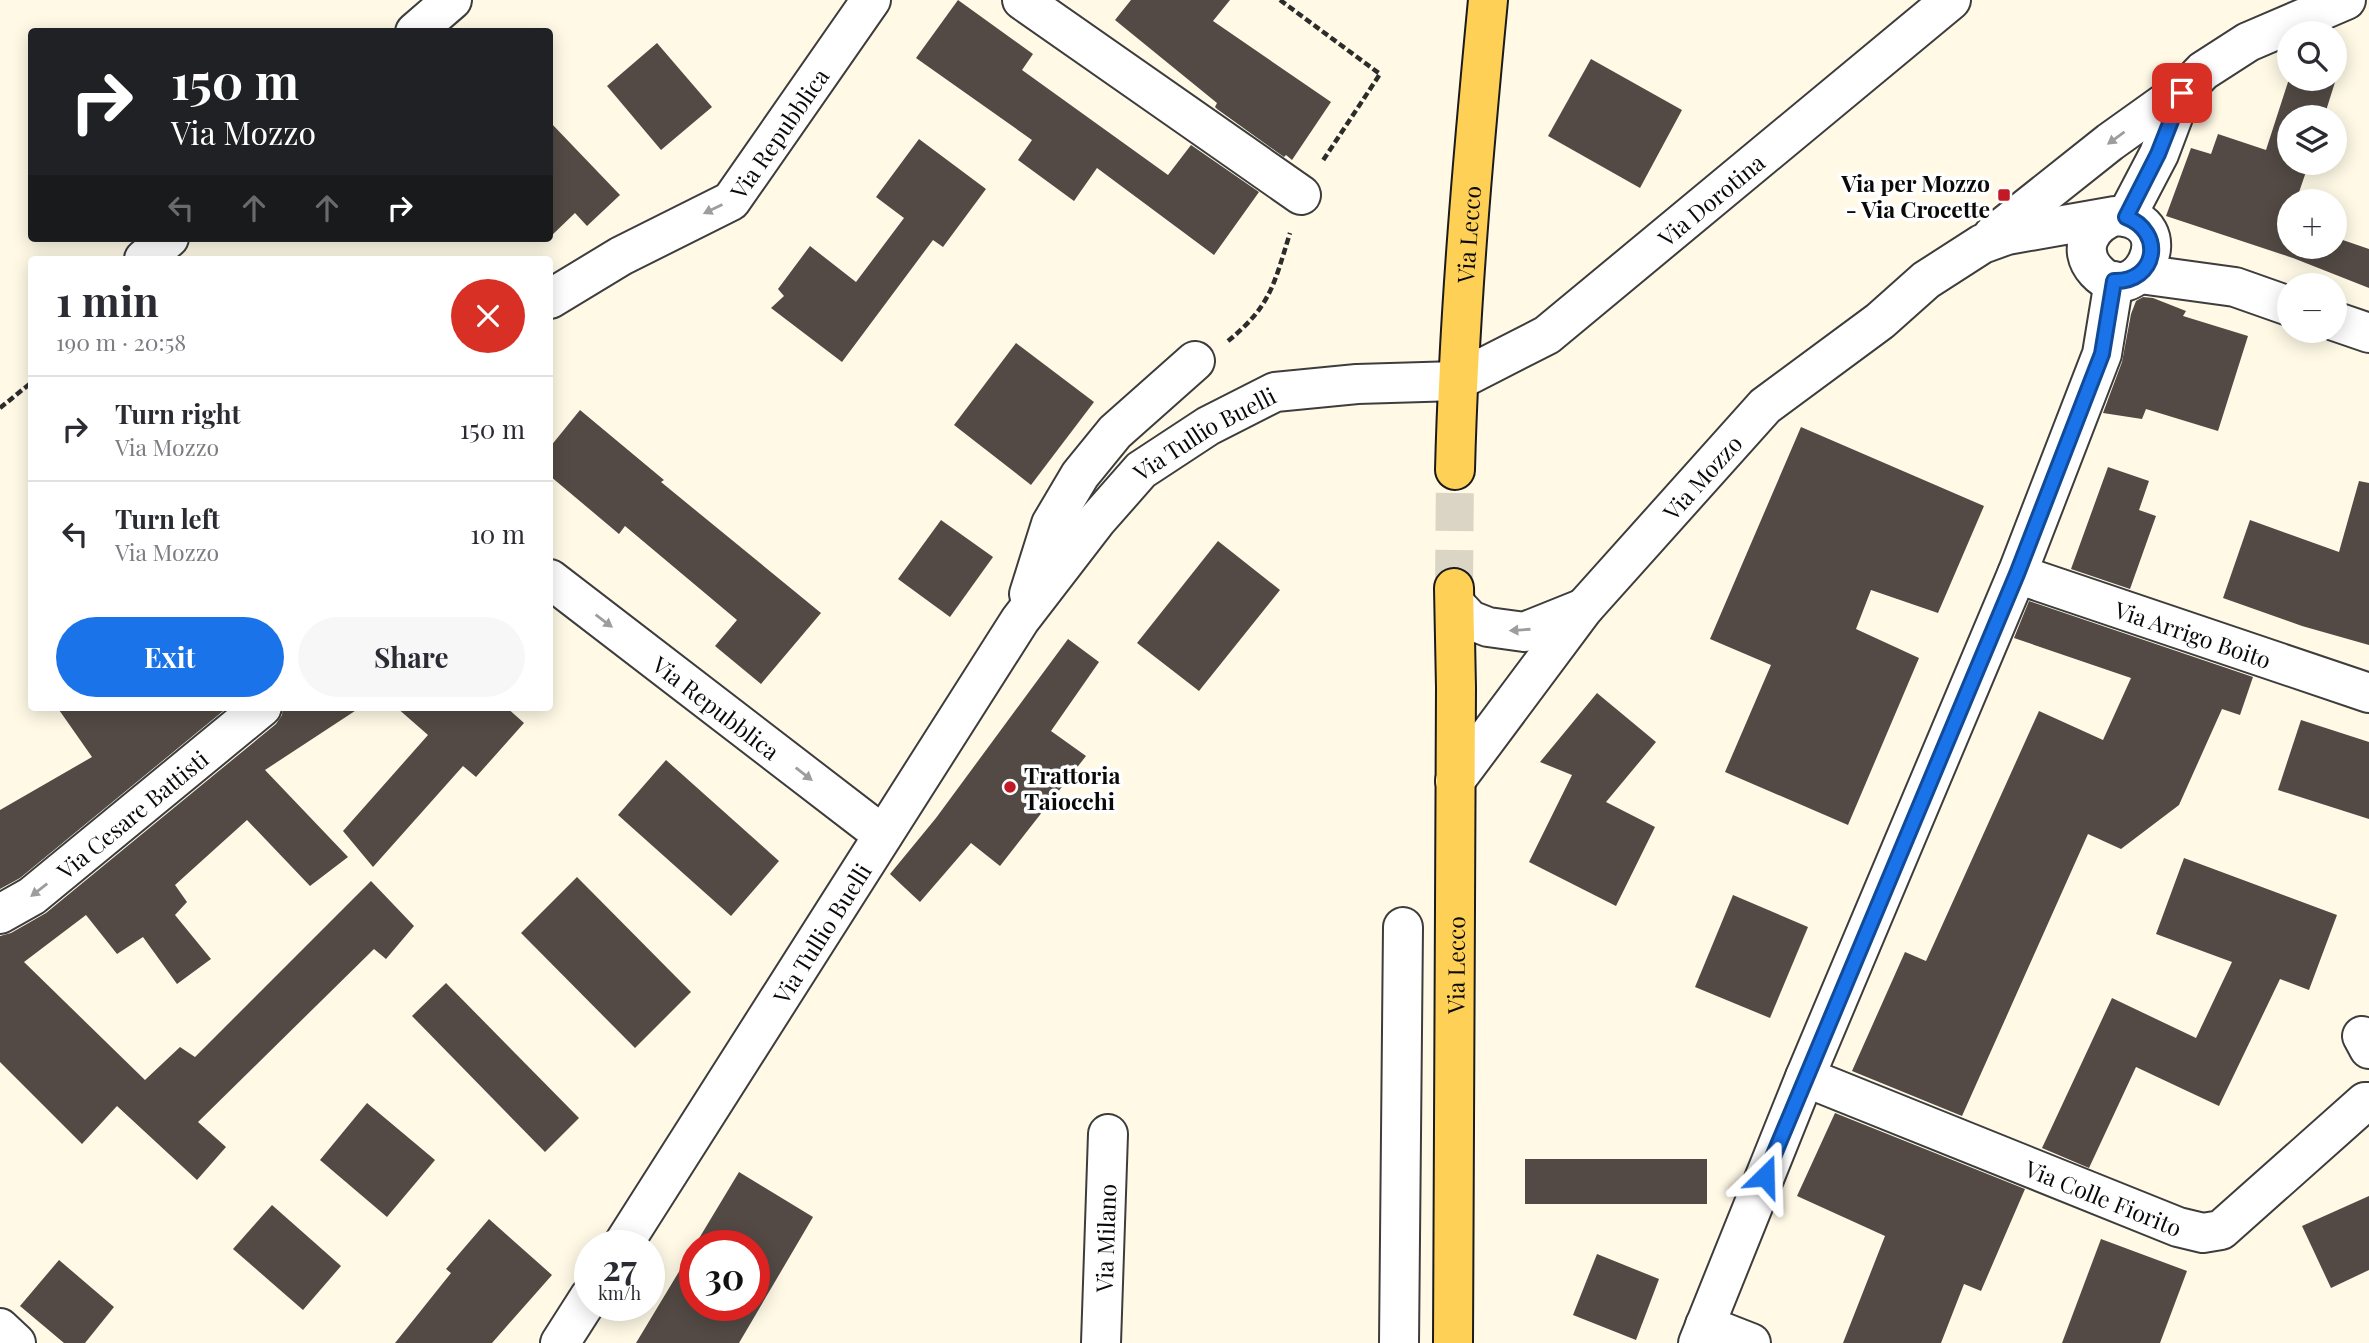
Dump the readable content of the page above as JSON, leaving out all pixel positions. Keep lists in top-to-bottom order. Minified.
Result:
{"streets":{"main road":["Via Lecco"],"street":["Via Repubblica","Via Dorotina","Via Tullio Buelli","Via Mozzo","Via Arrigo Boito","Via Cesare Battisti","Via Colle Fiorito","Via Milano"]},"crossings":[["Via Repubblica","Via Tullio Buelli"],["Via Dorotina","Via Lecco"],["Via Dorotina","Via Tullio Buelli"],["Via Lecco","Via Tullio Buelli"],["Via Lecco","Via Mozzo"]],"one_way":["Via Cesare Battisti"],"places":{"transit":["Via per Mozzo - Via Crocette"],"other":["Trattoria Taiocchi"]},"page":{"map_buttons":["+","−"],"turn":["150 m","Via Mozzo"],"heading":["1 min","190 m · 20:58"],"list":[{"name":"Turn right","note":"Via Mozzo","value":"150 m"},{"name":"Turn left","note":"Via Mozzo","value":"10 m"}],"buttons":["Exit","Share"],"speed":"27 km/h","limit":"30"}}
